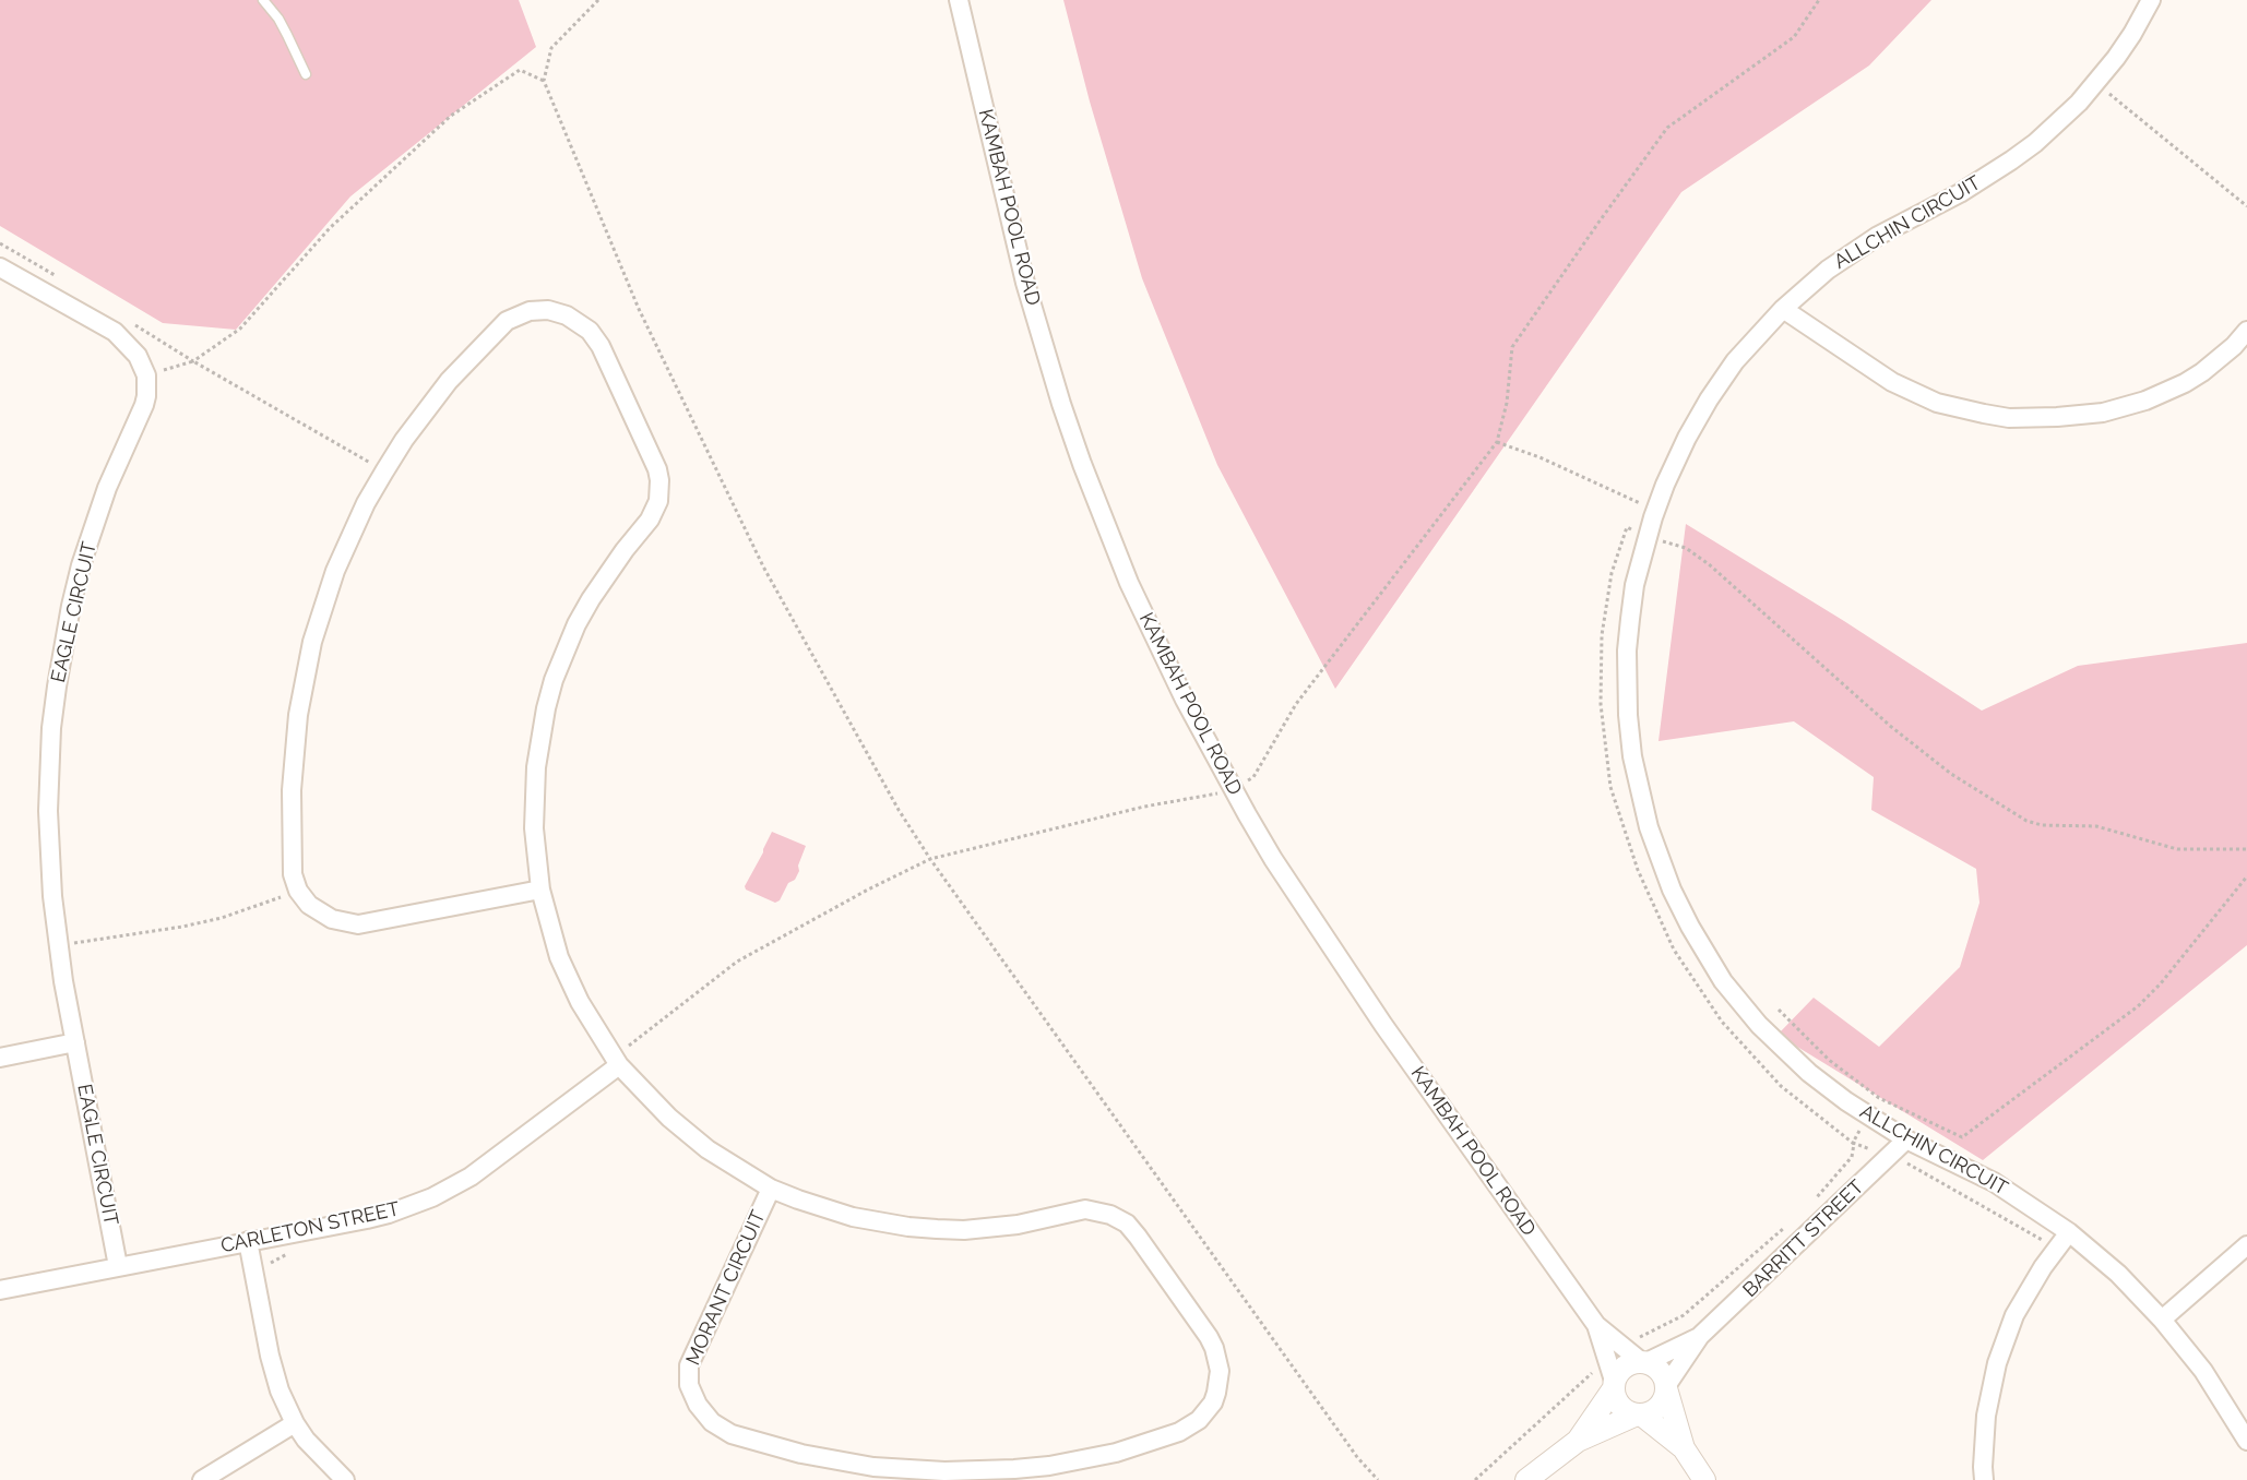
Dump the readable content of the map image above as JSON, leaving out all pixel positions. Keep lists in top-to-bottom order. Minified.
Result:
{"streets":{"street":["KAMBAH POOL ROAD","ALLCHIN CIRCUIT","EAGLE CIRCUIT","CARLETON STREET","BARRITT STREET","MORANT CIRCUIT"]},"crossings":[["KAMBAH POOL ROAD","BARRITT STREET"],["ALLCHIN CIRCUIT","BARRITT STREET"],["EAGLE CIRCUIT","CARLETON STREET"],["CARLETON STREET","MORANT CIRCUIT"]]}
